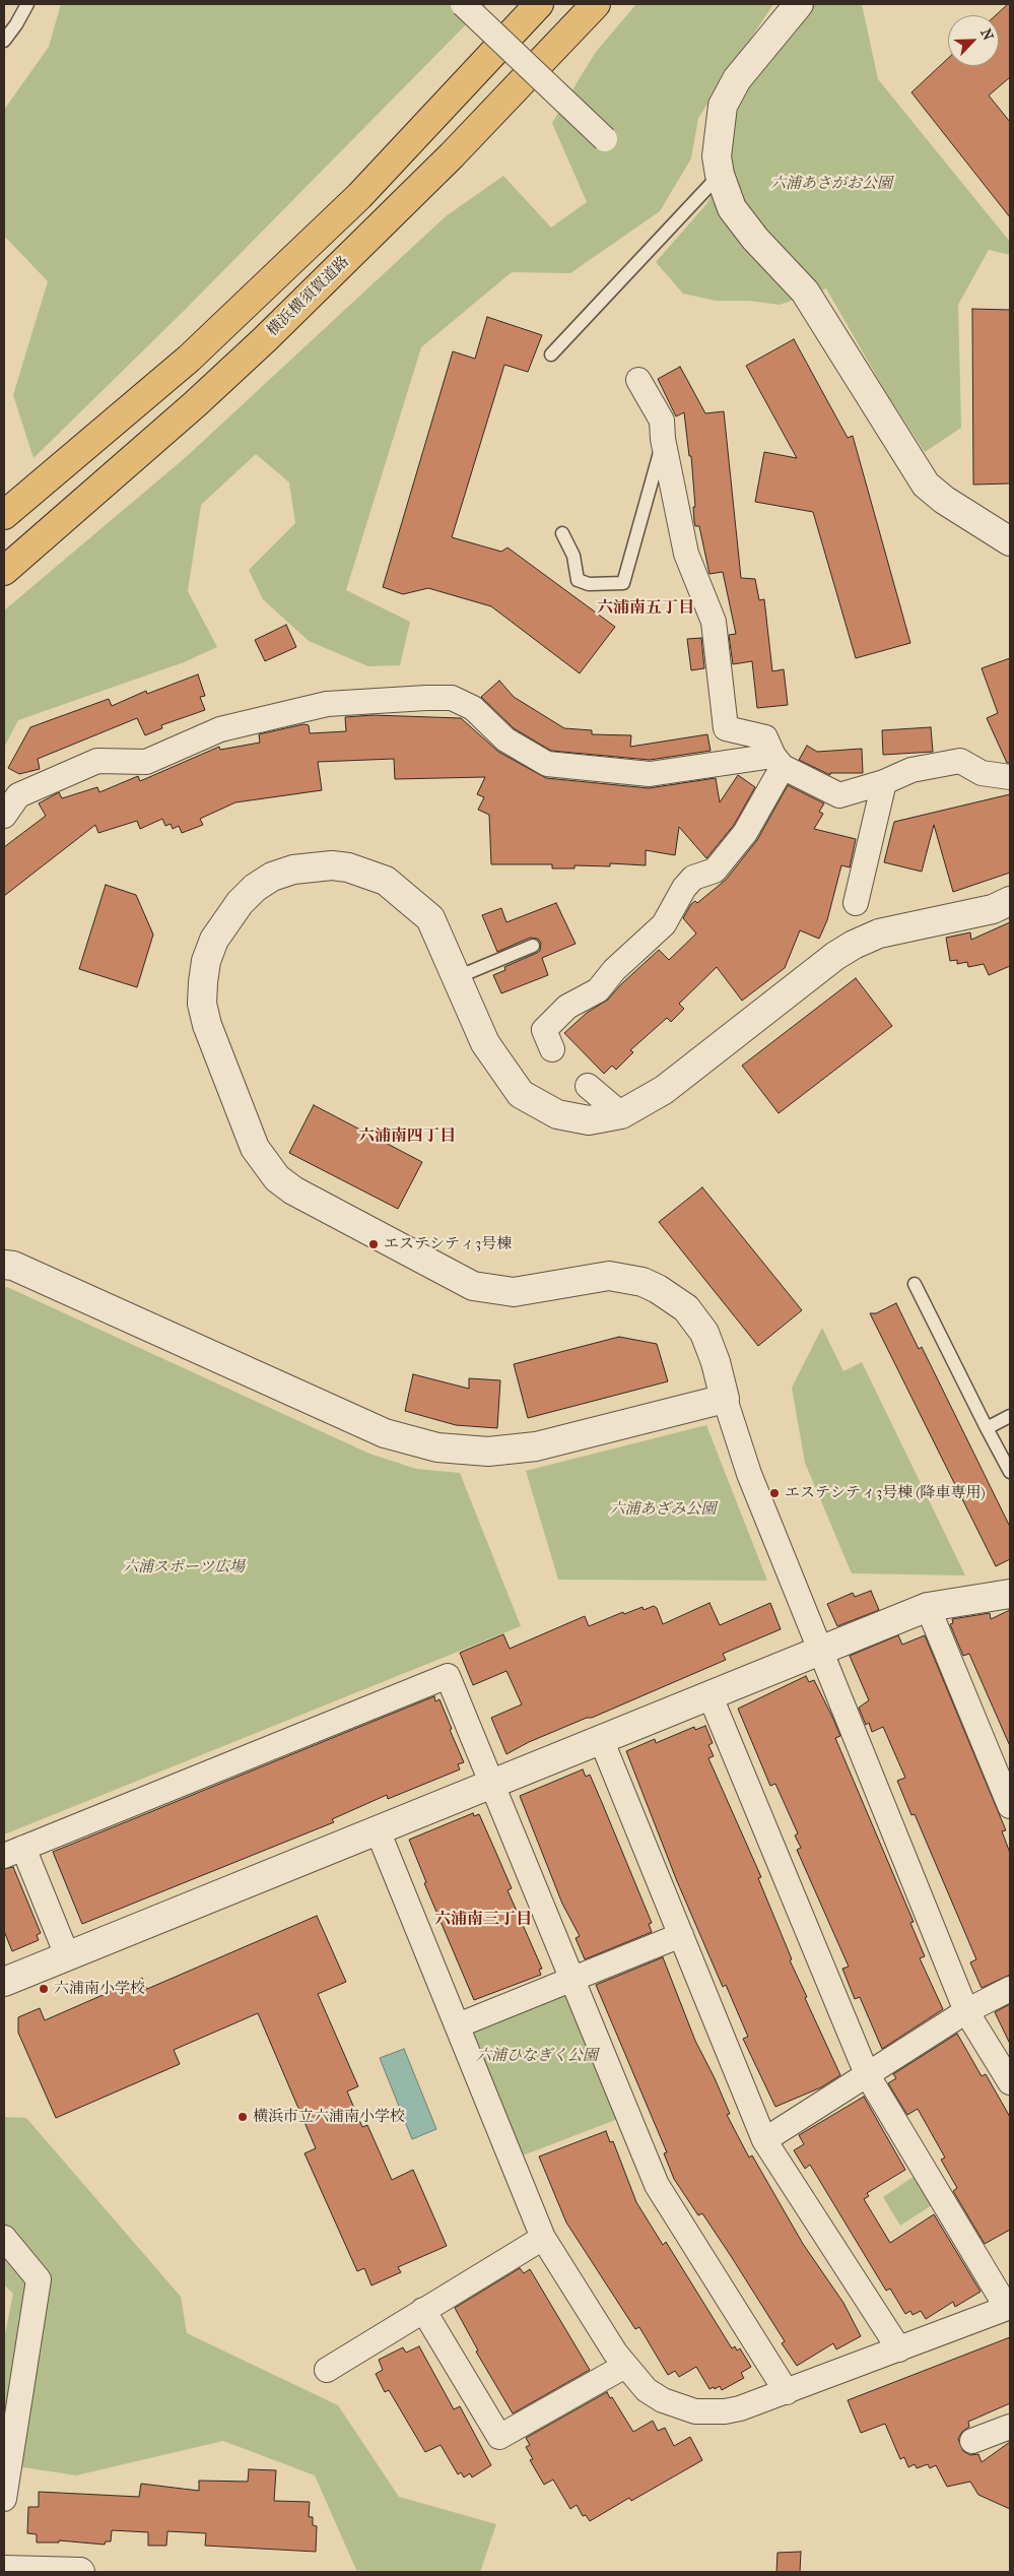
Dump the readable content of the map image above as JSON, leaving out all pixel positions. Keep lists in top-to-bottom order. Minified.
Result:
{"streets":{"highway":["横浜横須賀道路"]},"districts":["六浦南五丁目","六浦南四丁目","六浦南三丁目"],"parks":["六浦あさがお公園","六浦あざみ公園","六浦スポーツ広場","六浦ひなぎく公園"],"places":["エステシティ3号棟","エステシティ3号棟 (降車専用)","六浦南小学校","横浜市立六浦南小学校"],"north":"top right"}
